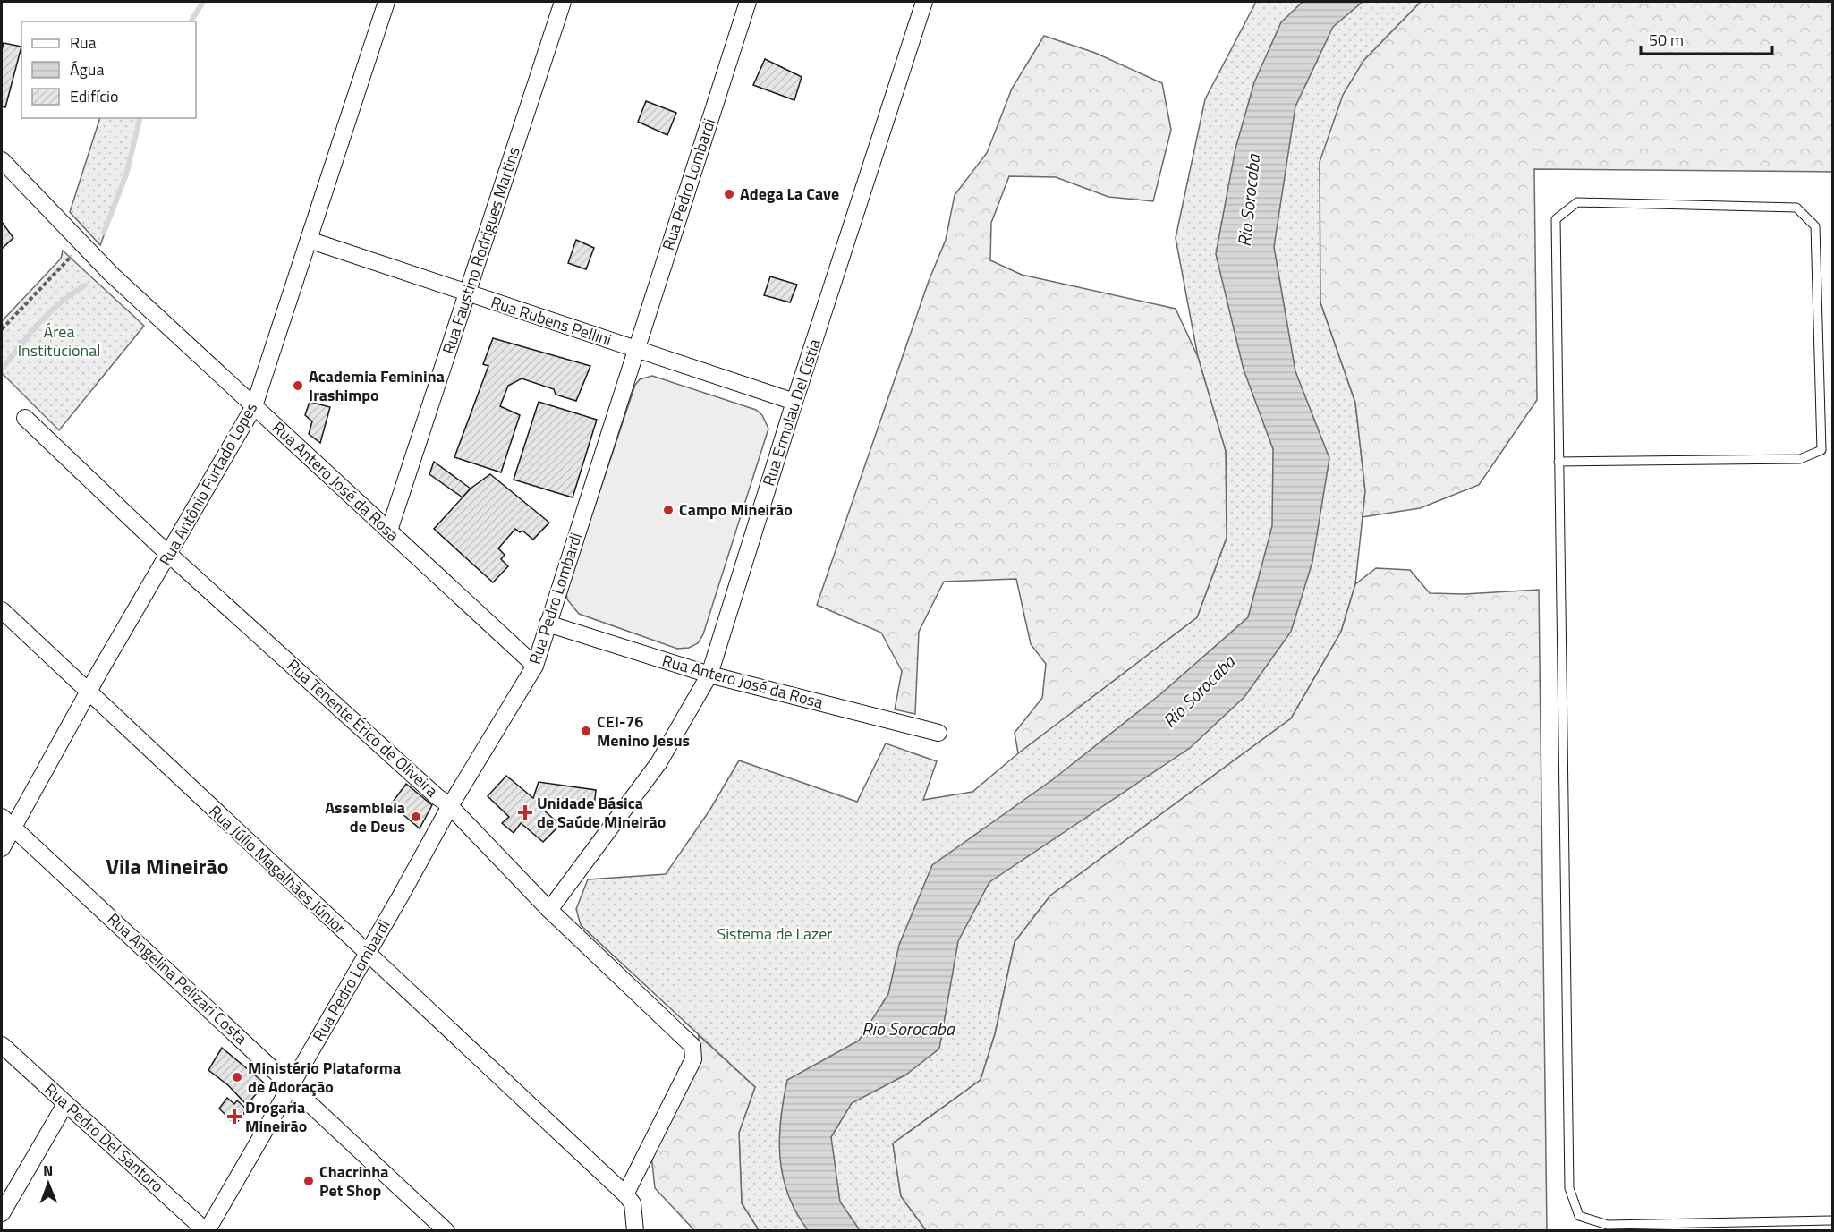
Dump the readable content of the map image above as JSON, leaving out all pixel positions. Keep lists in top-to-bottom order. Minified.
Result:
{"streets":{"street":["Rua Pedro Lombardi","Rua Faustino Rodrigues Martins","Rua Rubens Pellini","Rua Ermolau Del Cístia","Rua Antero José da Rosa","Rua Antônio Furtado Lopes","Rua Tenente Érico de Oliveira","Rua Júlio Magalhães Júnior","Rua Angelina Pelizari Costa","Rua Pedro Del Santoro"]},"crossings":[["Rua Pedro Lombardi","Rua Rubens Pellini"],["Rua Pedro Lombardi","Rua Antero José da Rosa"],["Rua Pedro Lombardi","Rua Tenente Érico de Oliveira"],["Rua Pedro Lombardi","Rua Júlio Magalhães Júnior"],["Rua Pedro Lombardi","Rua Angelina Pelizari Costa"],["Rua Pedro Lombardi","Rua Pedro Del Santoro"],["Rua Faustino Rodrigues Martins","Rua Rubens Pellini"],["Rua Faustino Rodrigues Martins","Rua Antero José da Rosa"],["Rua Rubens Pellini","Rua Ermolau Del Cístia"],["Rua Rubens Pellini","Rua Antônio Furtado Lopes"],["Rua Ermolau Del Cístia","Rua Antero José da Rosa"],["Rua Ermolau Del Cístia","Rua Tenente Érico de Oliveira"],["Rua Antero José da Rosa","Rua Antônio Furtado Lopes"],["Rua Antônio Furtado Lopes","Rua Tenente Érico de Oliveira"],["Rua Antônio Furtado Lopes","Rua Júlio Magalhães Júnior"],["Rua Antônio Furtado Lopes","Rua Angelina Pelizari Costa"],["Rua Tenente Érico de Oliveira","Rua Júlio Magalhães Júnior"]],"districts":["Vila Mineirão"],"water":["Rio Sorocaba"],"parks":["Área Institucional","Sistema de Lazer"],"places":{"other":["Adega La Cave","Academia Feminina Irashimpo","Campo Mineirão","CEI-76 Menino Jesus","Assembleia de Deus","Ministério Plataforma de Adoração","Chacrinha Pet Shop"],"health":["Unidade Básica de Saúde Mineirão","Drogaria Mineirão"]},"legend":["Rua","Água","Edifício"],"scale_bar":"50 m","north":"top"}
